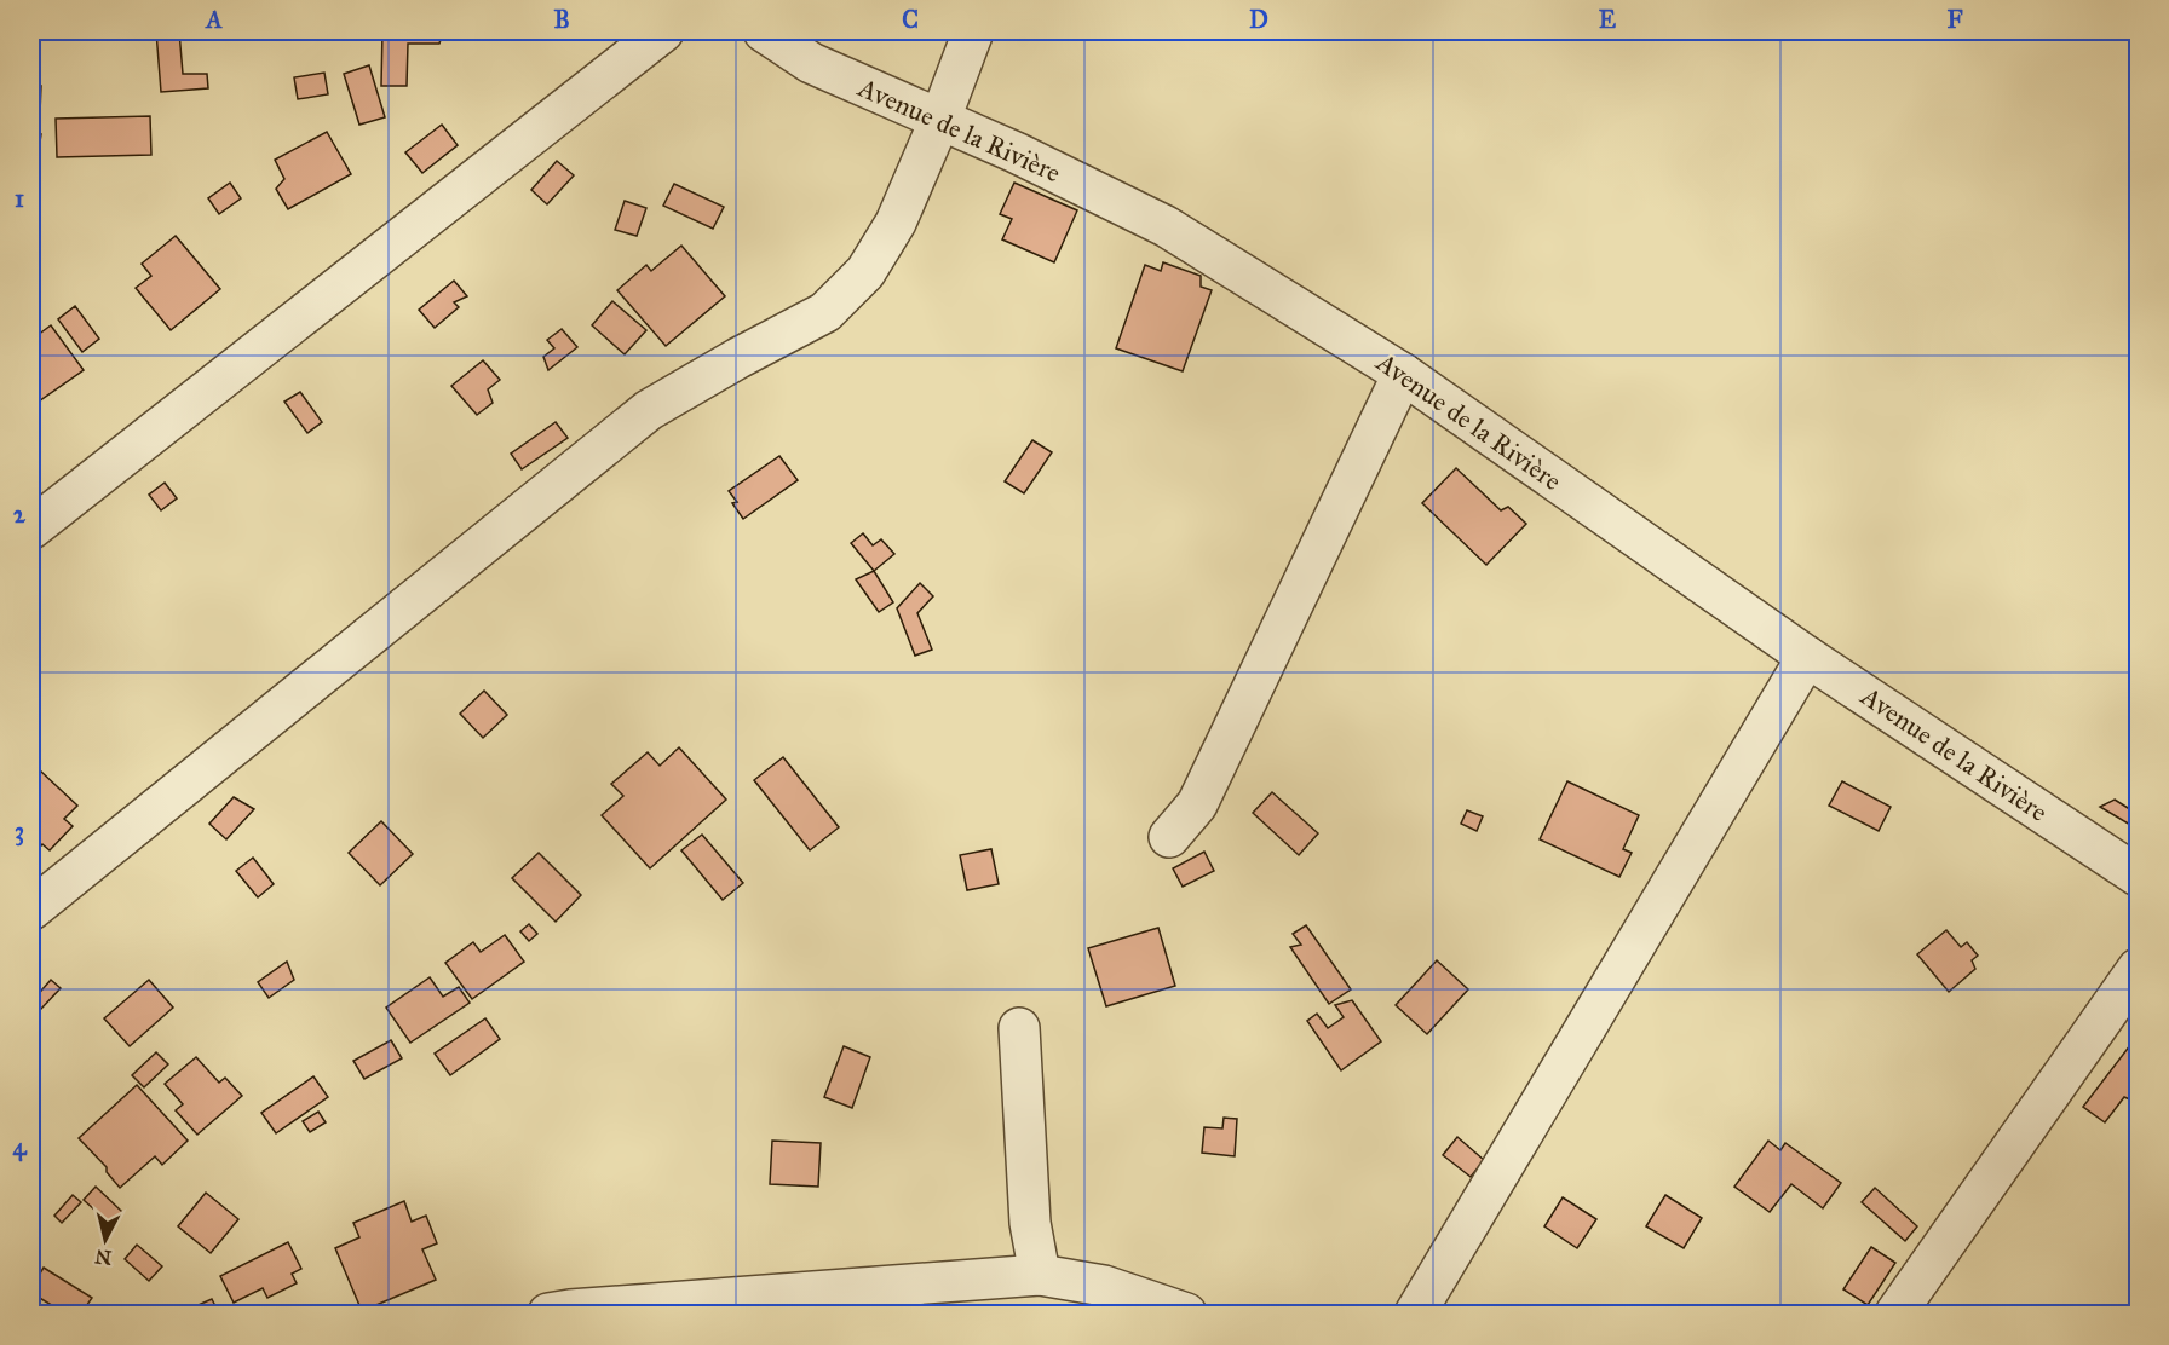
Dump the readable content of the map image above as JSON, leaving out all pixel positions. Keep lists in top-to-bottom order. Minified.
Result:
{"streets":{"street":["Avenue de la Rivière"]},"north":"bottom","grid":{"columns":["A","B","C","D","E","F"],"rows":["1","2","3","4"]}}
